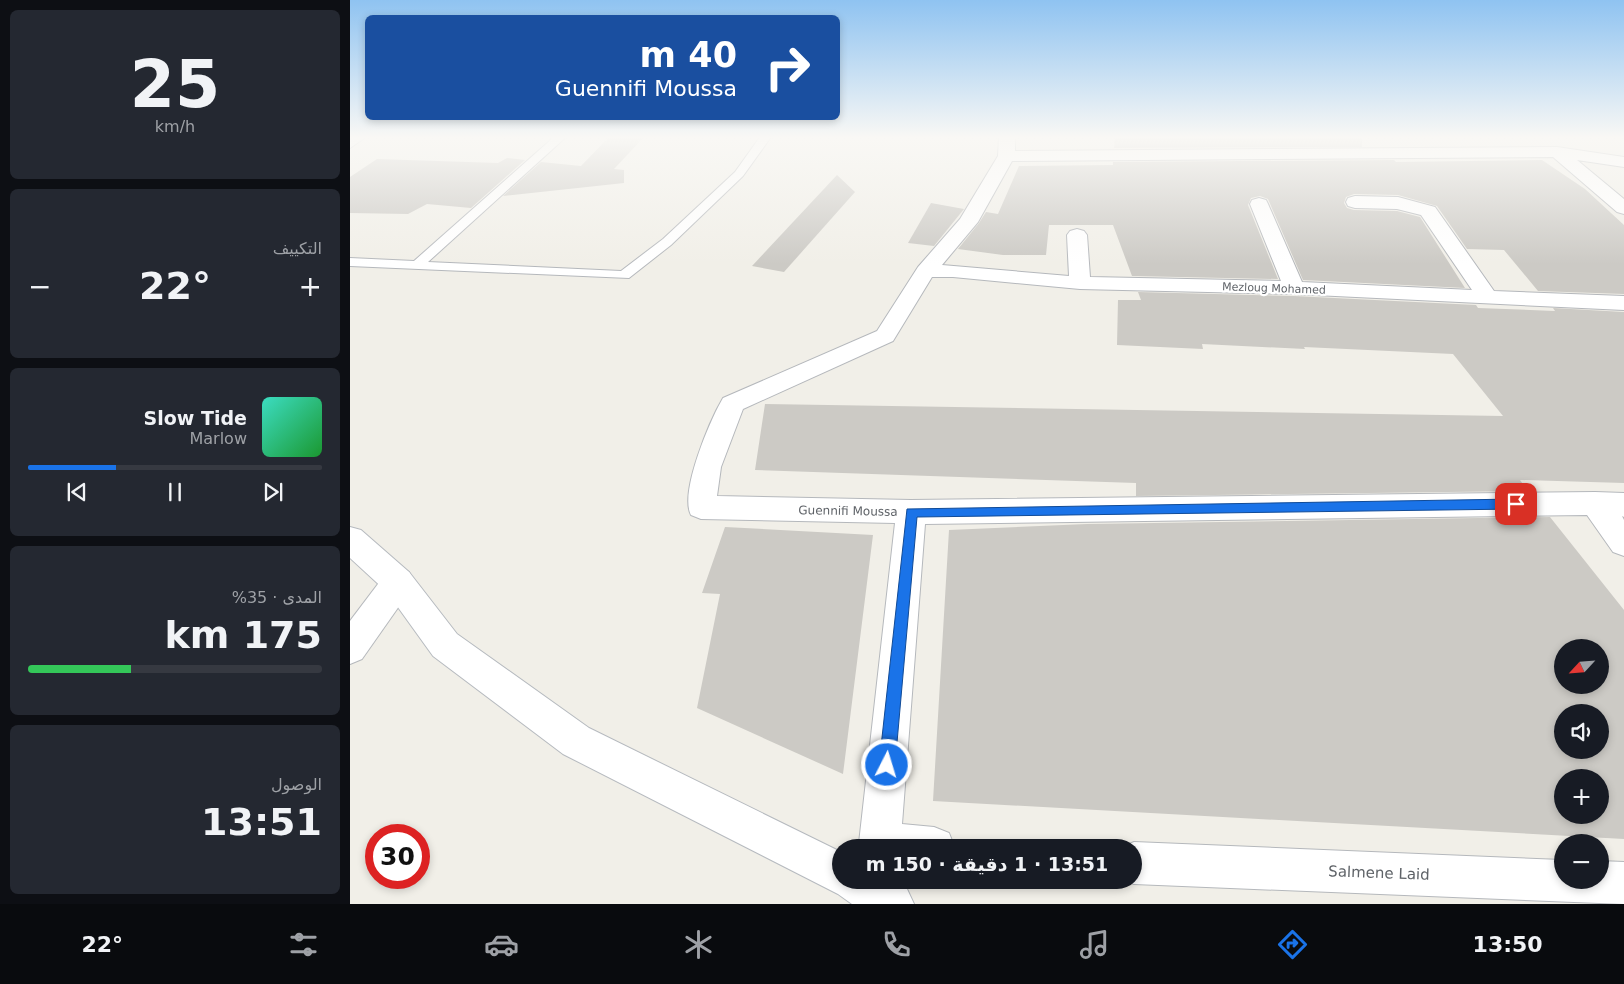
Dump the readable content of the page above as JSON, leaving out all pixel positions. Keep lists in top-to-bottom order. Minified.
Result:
{"streets":{"street":["Mezloug Mohamed","Guennifi Moussa","Salmene Laid"]},"crossings":[["Mezloug Mohamed","Guennifi Moussa"]],"north":"bottom left","page":{"tile":[["25","km/h"],"التكييف",["المدى · 35%","175 km"],["الوصول","13:51"]],"turn":["40 m","Guennifi Moussa"],"heat":["−","22°","+"],"song":["Slow Tide","Marlow"],"map_buttons":["+","−"],"limit":"30","trip":"13:51 · 1 دقيقة · 150 m","tabs":["13:50","22°"]}}
